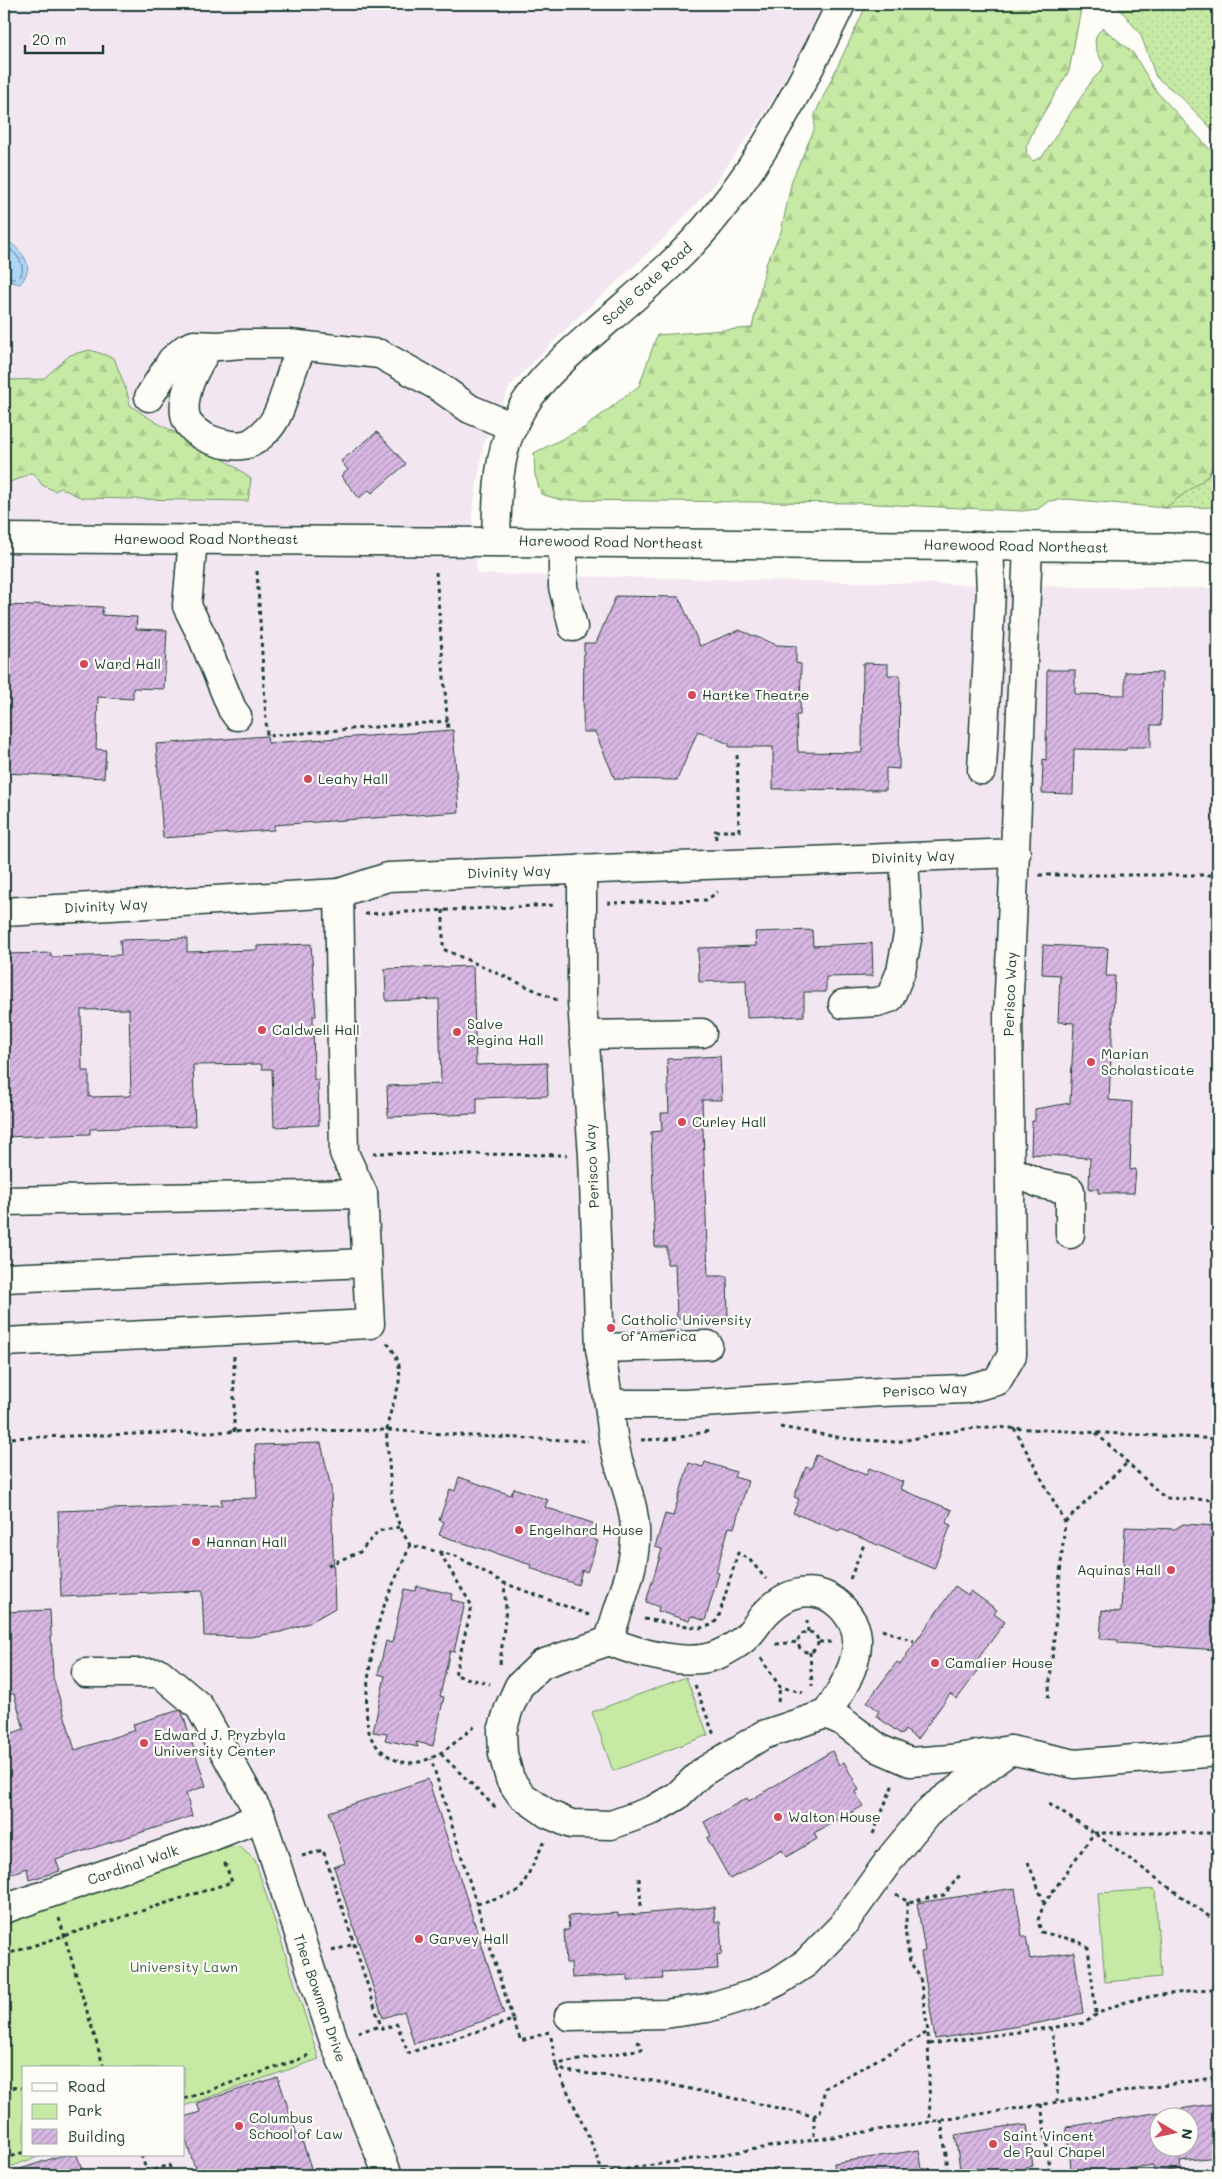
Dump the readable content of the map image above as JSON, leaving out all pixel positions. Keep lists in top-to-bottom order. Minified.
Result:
{"streets":{"street":["Scale Gate Road","Harewood Road Northeast","Divinity Way","Perisco Way","Cardinal Walk","Thea Bowman Drive"]},"crossings":[["Scale Gate Road","Harewood Road Northeast"],["Harewood Road Northeast","Perisco Way"],["Divinity Way","Perisco Way"],["Cardinal Walk","Thea Bowman Drive"]],"parks":["University Lawn"],"places":["Ward Hall","Hartke Theatre","Leahy Hall","Caldwell Hall","Salve Regina Hall","Marian Scholasticate","Curley Hall","Catholic University of America","Engelhard House","Hannan Hall","Aquinas Hall","Camalier House","Edward J. Pryzbyla University Center","Walton House","Garvey Hall","Columbus School of Law","Saint Vincent de Paul Chapel"],"legend":["Road","Park","Building"],"scale_bar":"20 m","north":"right"}
